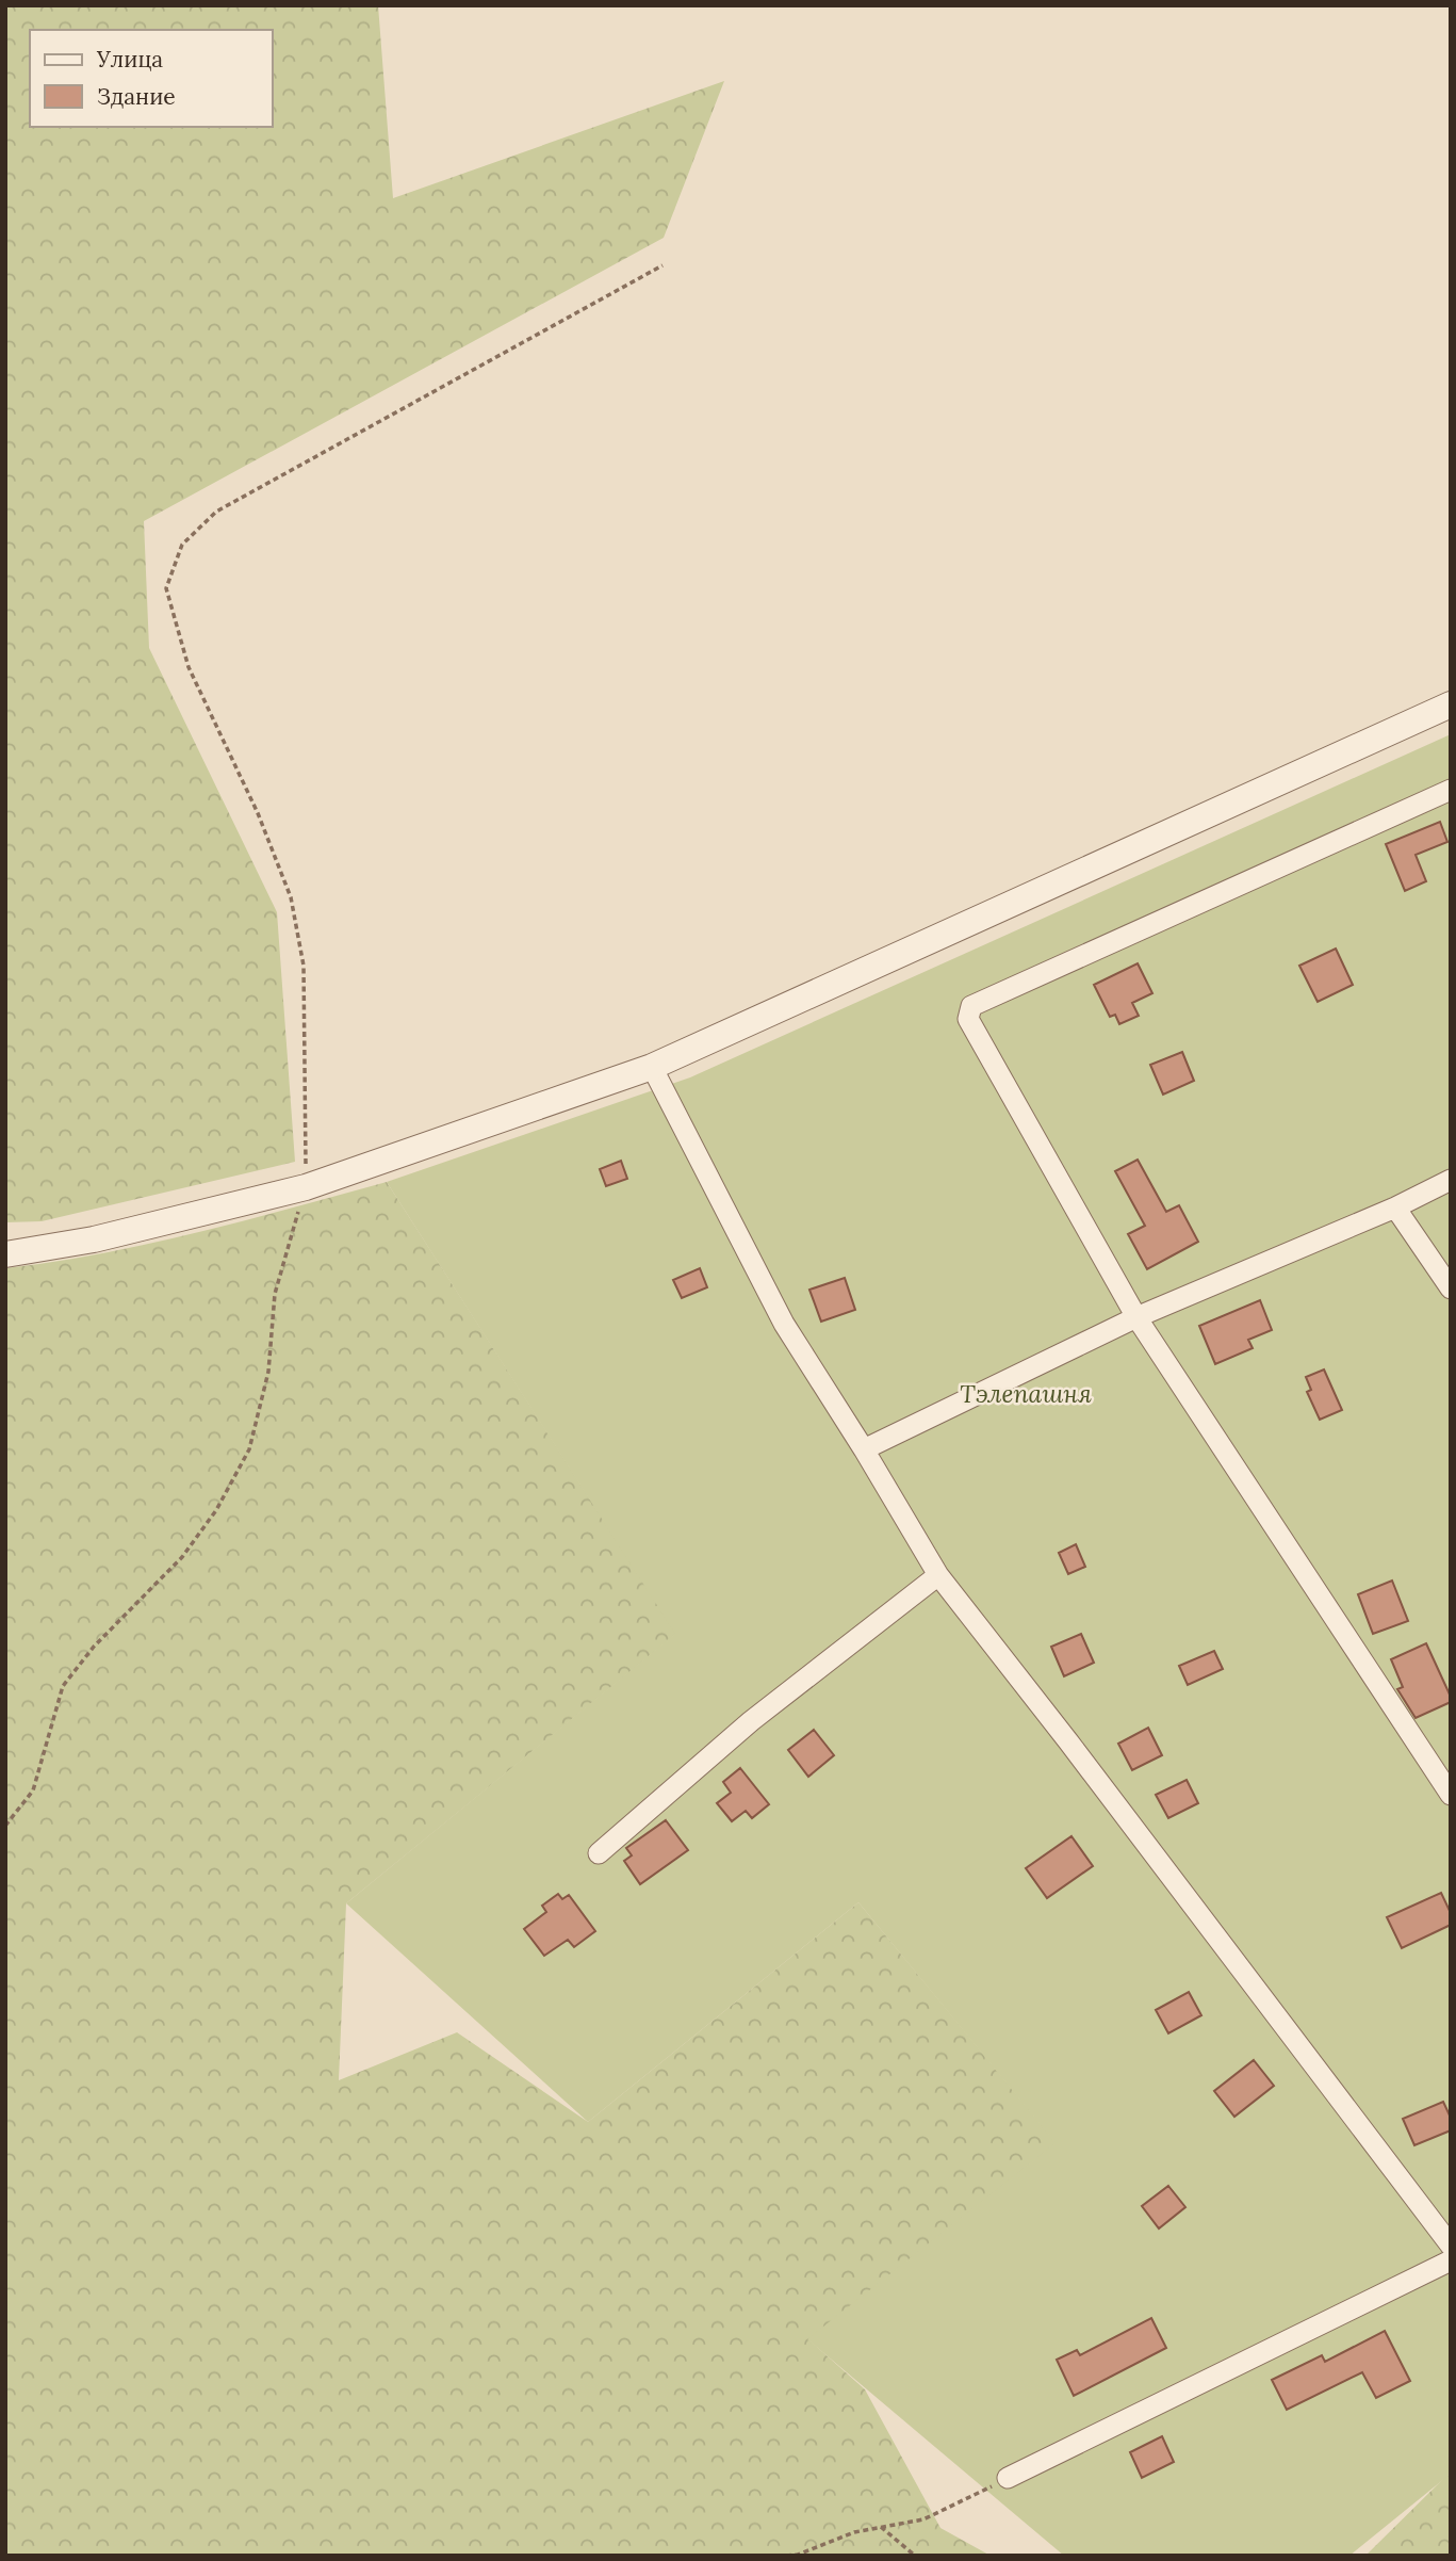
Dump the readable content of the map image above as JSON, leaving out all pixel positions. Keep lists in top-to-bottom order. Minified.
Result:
{"parks":["Тэлепашня"],"legend":["Улица","Здание"]}
